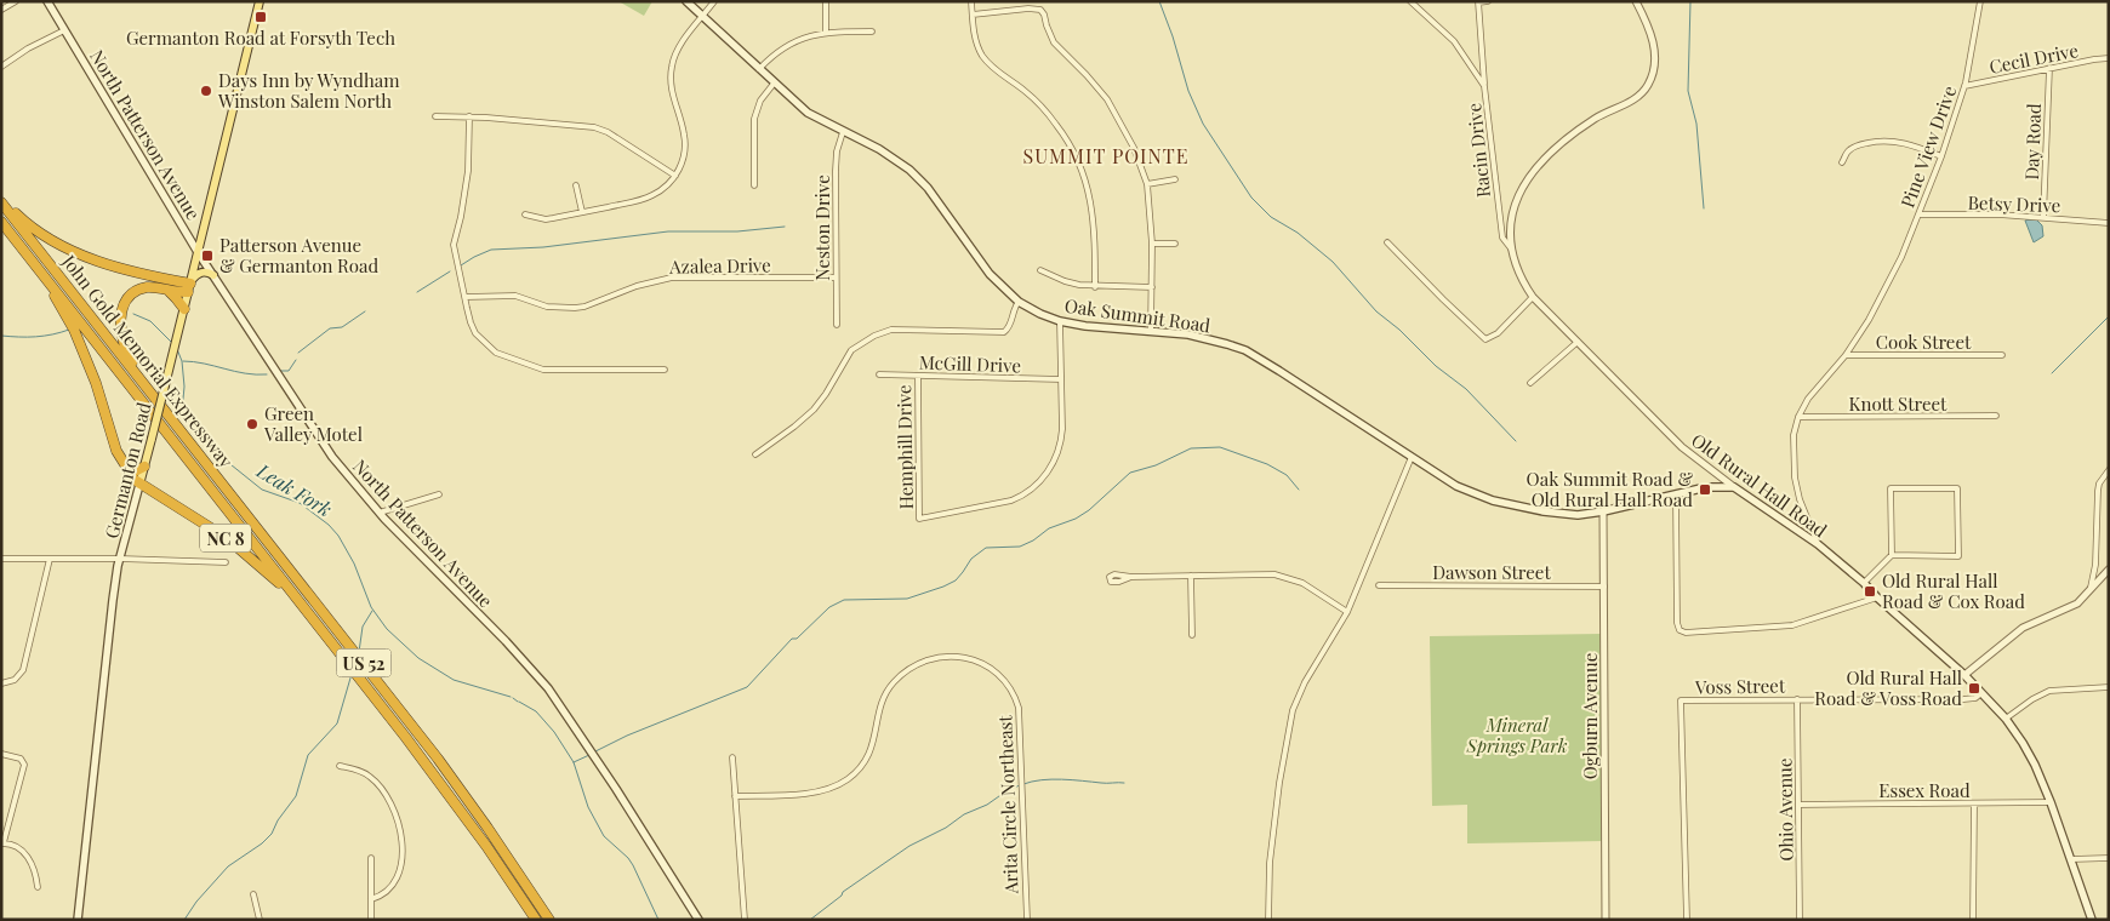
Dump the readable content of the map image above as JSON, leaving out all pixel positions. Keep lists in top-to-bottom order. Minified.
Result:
{"streets":{"highway":["John Gold Memorial Expressway","NC 8","US 52"],"main road":["North Patterson Avenue","Oak Summit Road","Germanton Road","Old Rural Hall Road"],"street":["Cecil Drive","Day Road","Pine View Drive","Racin Drive","Betsy Drive","Neston Drive","Azalea Drive","Cook Street","McGill Drive","Knott Street","Hemphill Drive","Dawson Street","Voss Street","Ogburn Avenue","Essex Road","Arita Circle Northeast","Ohio Avenue"]},"crossings":[["Cecil Drive","Day Road"],["Cecil Drive","Pine View Drive"],["North Patterson Avenue","Germanton Road"],["Day Road","Betsy Drive"],["Pine View Drive","Betsy Drive"],["Pine View Drive","Cook Street"],["Pine View Drive","Knott Street"],["Racin Drive","Old Rural Hall Road"],["Neston Drive","Azalea Drive"],["Neston Drive","Oak Summit Road"],["Oak Summit Road","Old Rural Hall Road"],["Oak Summit Road","Ogburn Avenue"],["John Gold Memorial Expressway","NC 8"],["McGill Drive","Hemphill Drive"],["Germanton Road","NC 8"],["Old Rural Hall Road","Voss Street"],["Old Rural Hall Road","Essex Road"],["Dawson Street","Ogburn Avenue"],["Voss Street","Ohio Avenue"],["Essex Road","Ohio Avenue"]],"districts":["SUMMIT POINTE"],"water":["Leak Fork"],"parks":["Mineral Springs Park"],"places":{"transit":["Germanton Road at Forsyth Tech","Patterson Avenue & Germanton Road","Oak Summit Road & Old Rural Hall Road","Old Rural Hall Road & Cox Road","Old Rural Hall Road & Voss Road"],"other":["Days Inn by Wyndham Winston Salem North","Green Valley Motel"]}}
